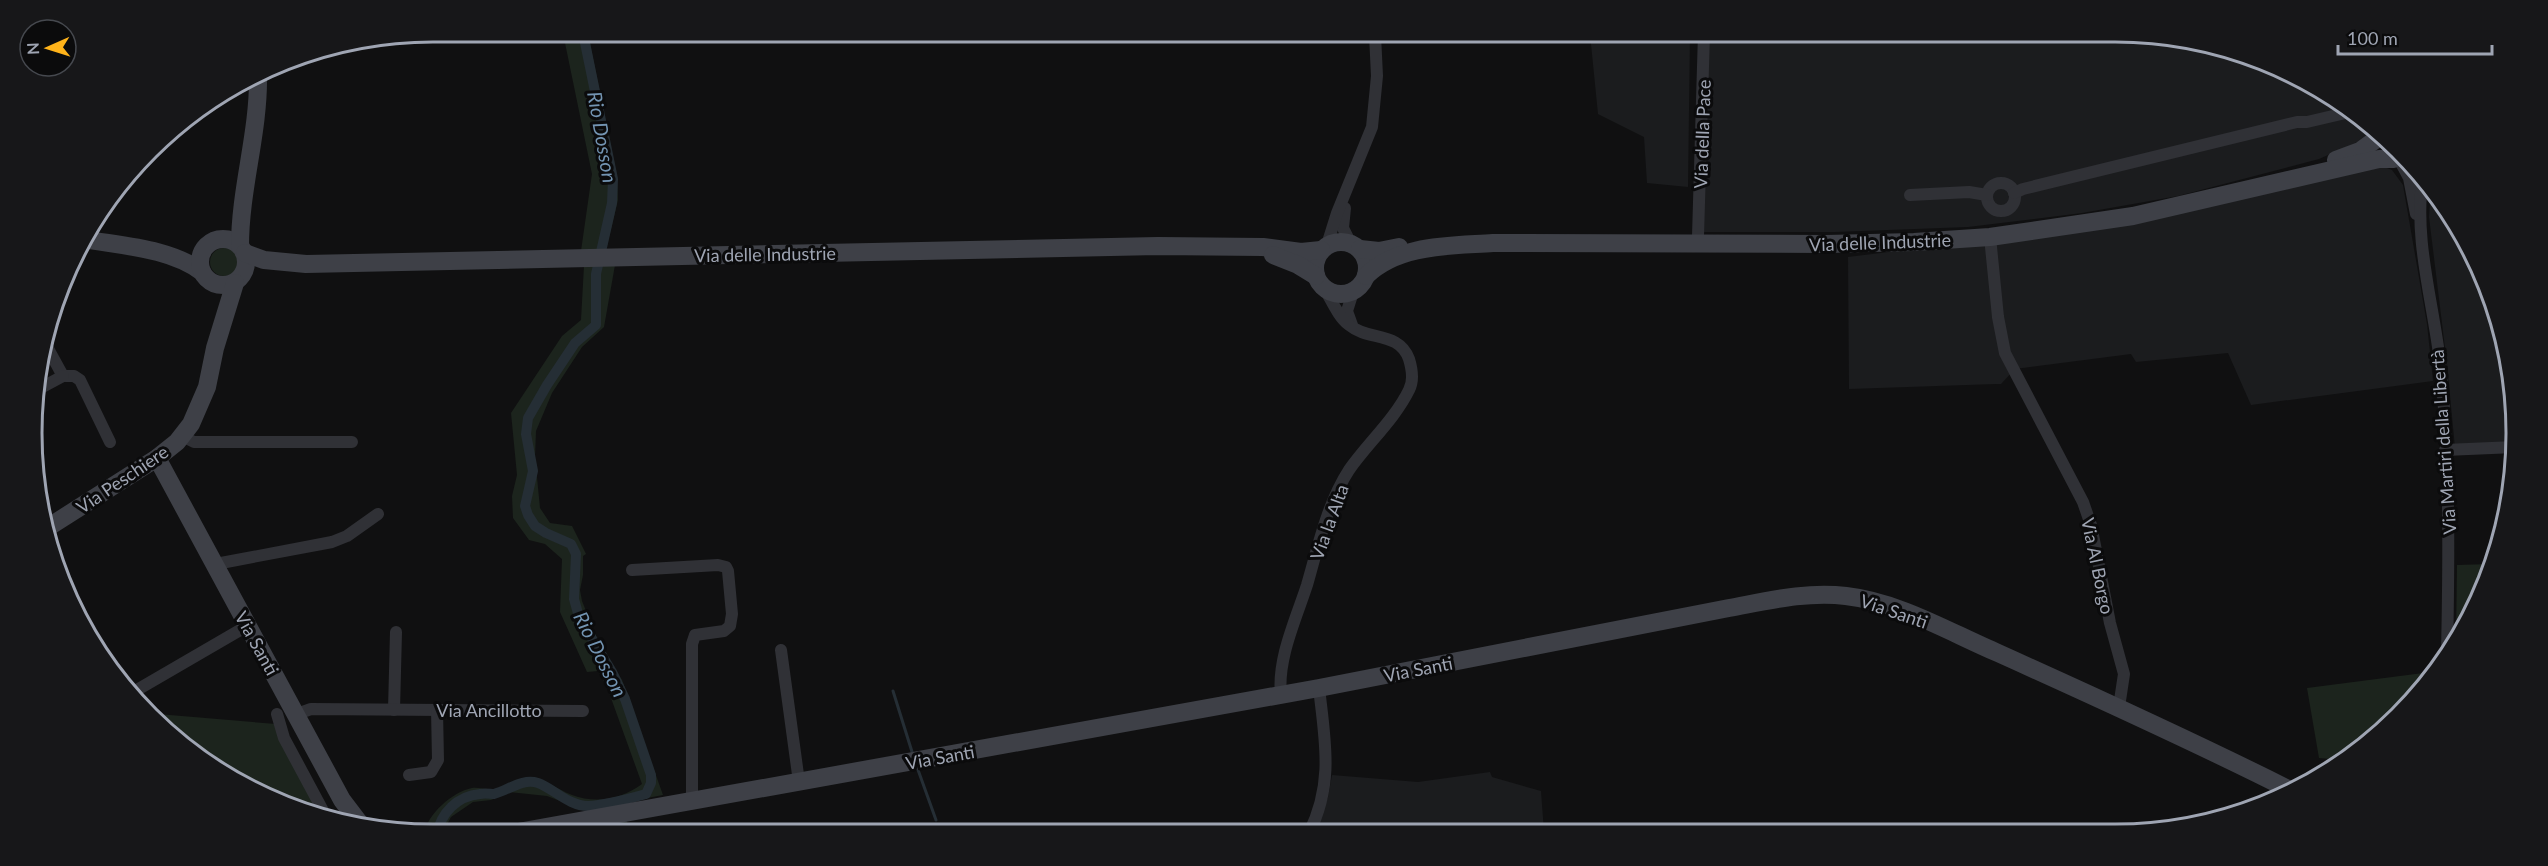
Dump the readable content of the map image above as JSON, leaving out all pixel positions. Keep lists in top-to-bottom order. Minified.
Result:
{"streets":{"main road":["Via delle Industrie","Via Peschiere","Via Santi"],"street":["Via della Pace","Via Martiri della Libertà","Via la Alta","Via Al Borgo","Via Ancillotto"]},"crossings":[["Via della Pace","Via delle Industrie"],["Via delle Industrie","Via Peschiere"],["Via delle Industrie","Via Al Borgo"],["Via Peschiere","Via Santi"],["Via la Alta","Via Santi"],["Via Al Borgo","Via Santi"],["Via Santi","Via Ancillotto"]],"water":["Rio Dosson"],"scale_bar":"100 m","north":"left"}
